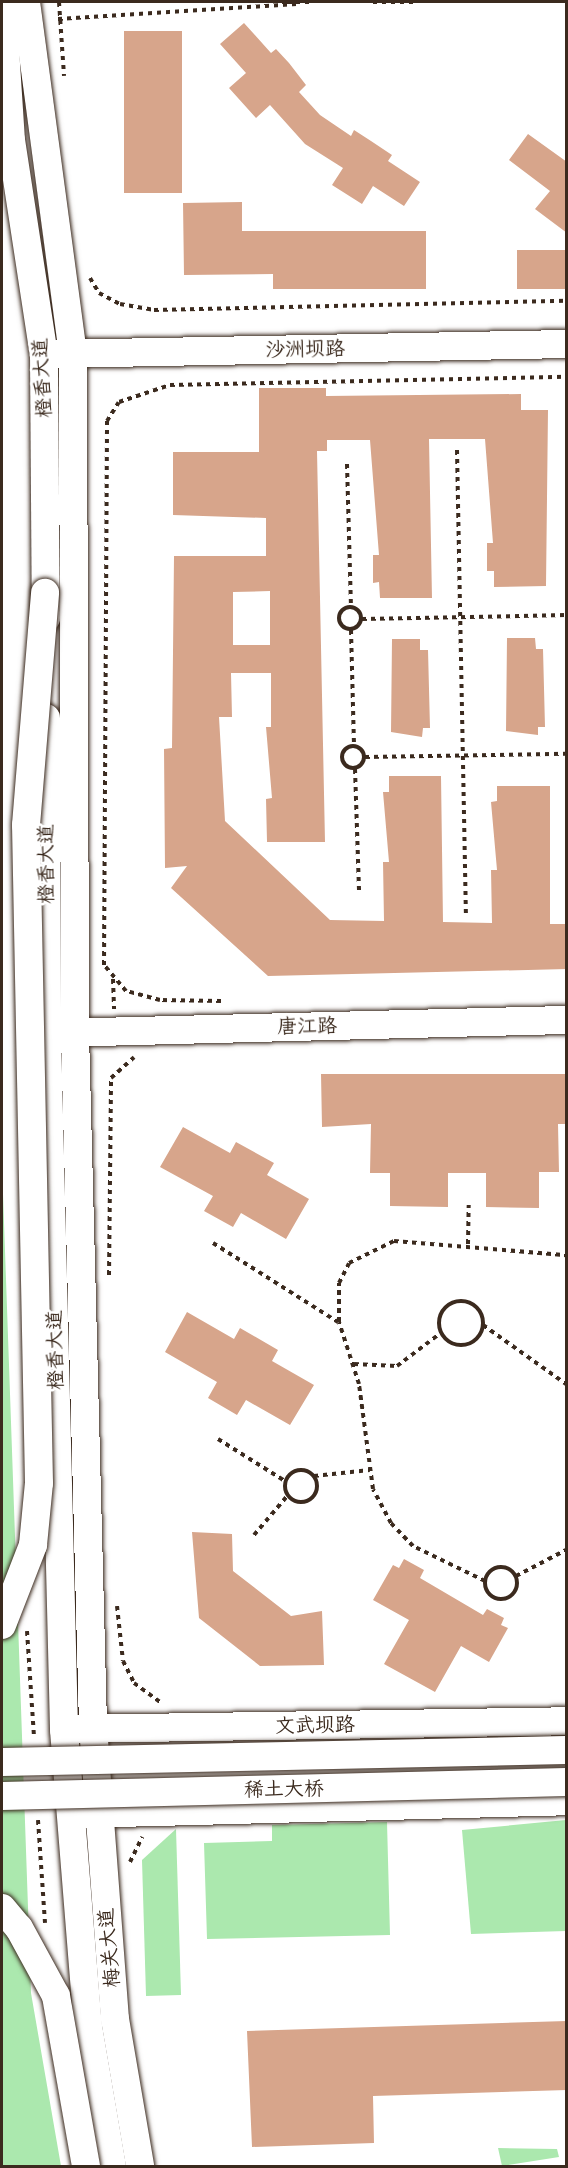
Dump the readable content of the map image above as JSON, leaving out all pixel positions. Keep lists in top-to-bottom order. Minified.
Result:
{"streets":{"main road":["沙洲坝路","橙香大道","唐江路","文武坝路","稀土大桥","梅关大道"]},"crossings":[["沙洲坝路","橙香大道"],["橙香大道","唐江路"],["橙香大道","文武坝路"],["橙香大道","梅关大道"],["文武坝路","梅关大道"]]}
